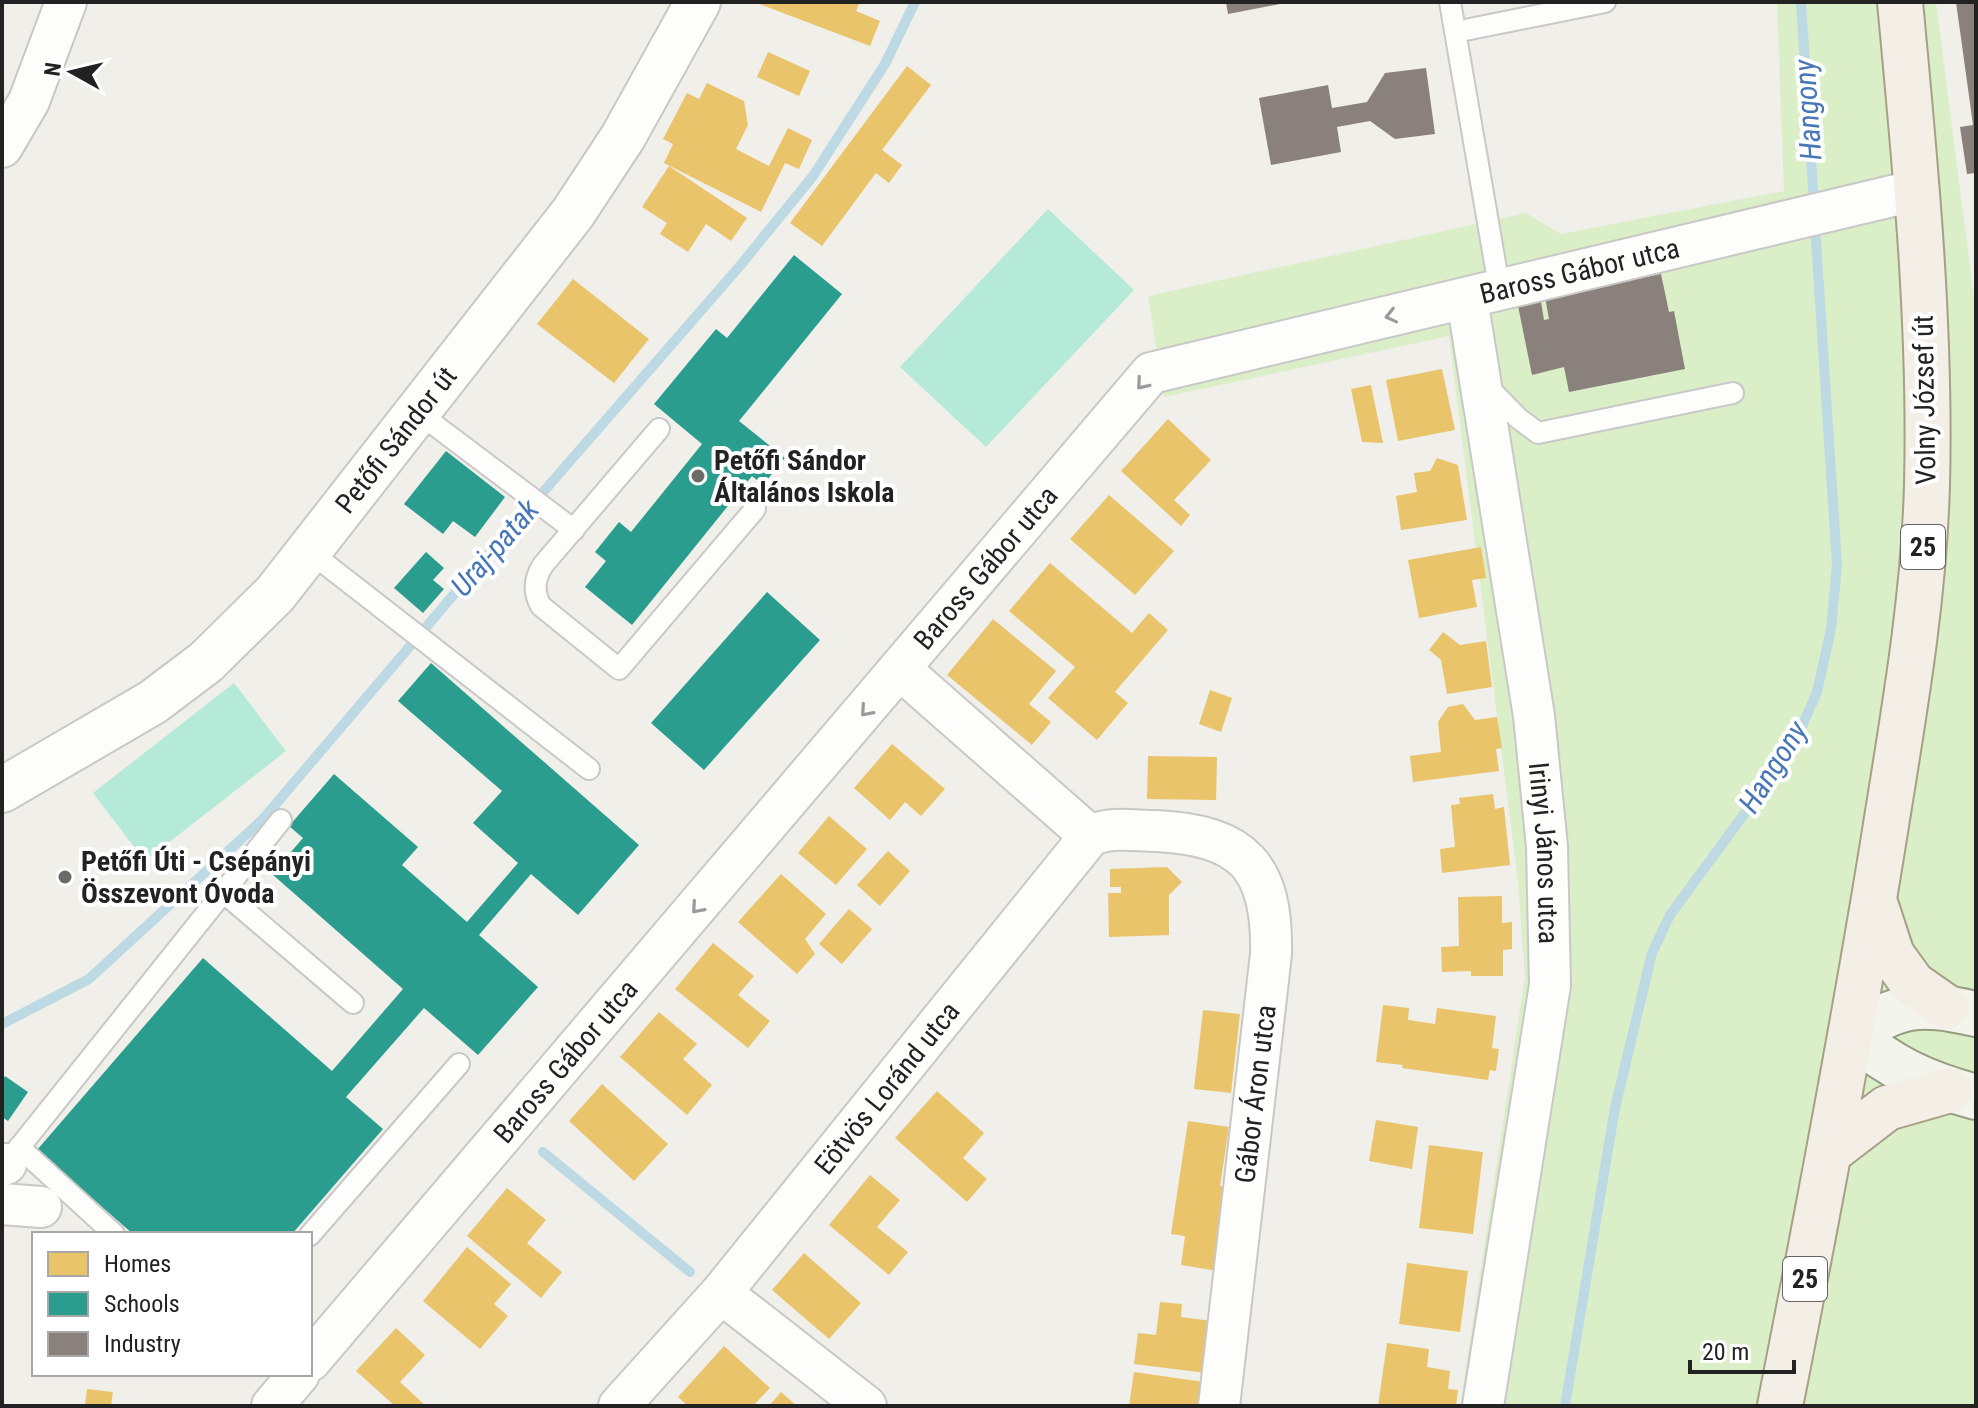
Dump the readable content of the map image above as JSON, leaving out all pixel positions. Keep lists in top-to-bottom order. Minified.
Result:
{"streets":{"main road":["Volny József út","25"],"street":["Baross Gábor utca","Petőfi Sándor út","Irinyi János utca","Eötvös Loránd utca","Gábor Áron utca"]},"crossings":[["Baross Gábor utca","Volny József út"],["Baross Gábor utca","Irinyi János utca"],["Volny József út","25"],["Eötvös Loránd utca","Gábor Áron utca"]],"one_way":["Baross Gábor utca"],"water":["Hangony","Uraj-patak"],"places":["Petőfi Sándor Általános Iskola","Petőfi Úti - Csépányi Összevont Óvoda"],"legend":["Homes","Schools","Industry"],"scale_bar":"20 m","north":"left"}
